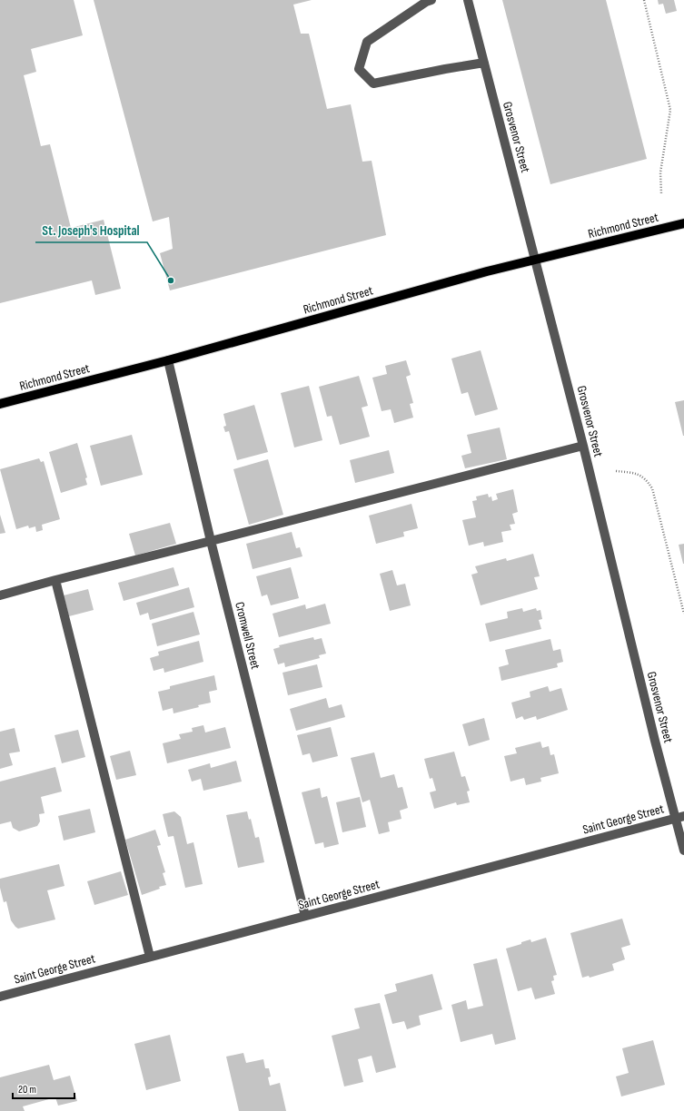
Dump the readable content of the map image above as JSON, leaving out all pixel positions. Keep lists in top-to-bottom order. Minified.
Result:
{"streets":{"main road":["Richmond Street"],"street":["Grosvenor Street","Cromwell Street","Saint George Street"]},"crossings":[["Grosvenor Street","Richmond Street"],["Grosvenor Street","Saint George Street"],["Richmond Street","Cromwell Street"],["Cromwell Street","Saint George Street"]],"places":["St. Joseph's Hospital"],"scale_bar":"20 m"}
